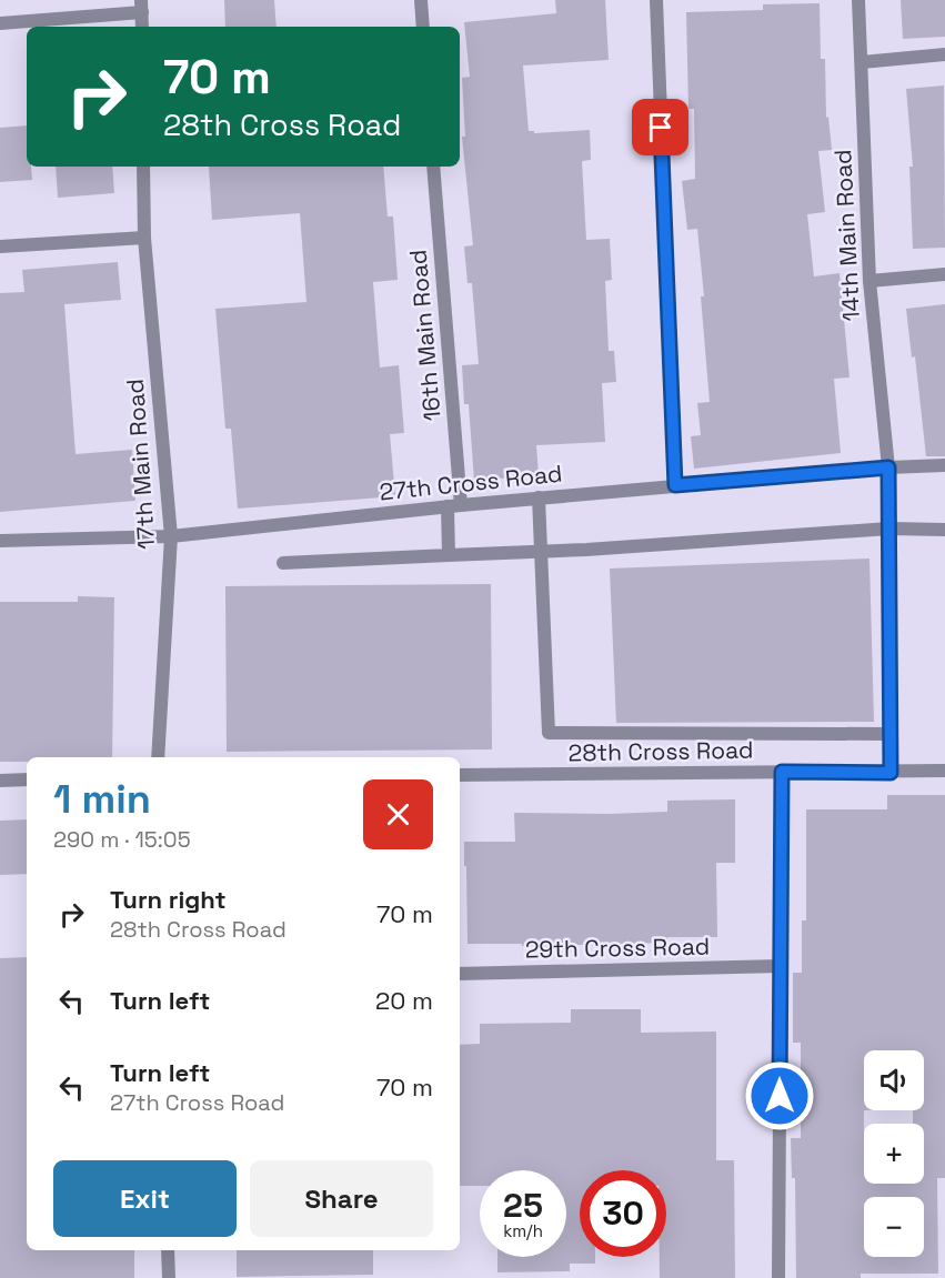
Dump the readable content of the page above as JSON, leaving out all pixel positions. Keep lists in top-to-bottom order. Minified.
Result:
{"streets":{"street":["14th Main Road","16th Main Road","17th Main Road","27th Cross Road","28th Cross Road","29th Cross Road"]},"crossings":[["14th Main Road","27th Cross Road"],["14th Main Road","28th Cross Road"],["16th Main Road","27th Cross Road"],["17th Main Road","27th Cross Road"]],"page":{"turn":["70 m","28th Cross Road"],"heading":["1 min","290 m · 15:05"],"list":[{"name":"Turn right","note":"28th Cross Road","value":"70 m"},{"name":"Turn left","value":"20 m"},{"name":"Turn left","note":"27th Cross Road","value":"70 m"}],"map_buttons":["+","−"],"buttons":["Exit","Share"],"speed":"25 km/h","limit":"30"}}
